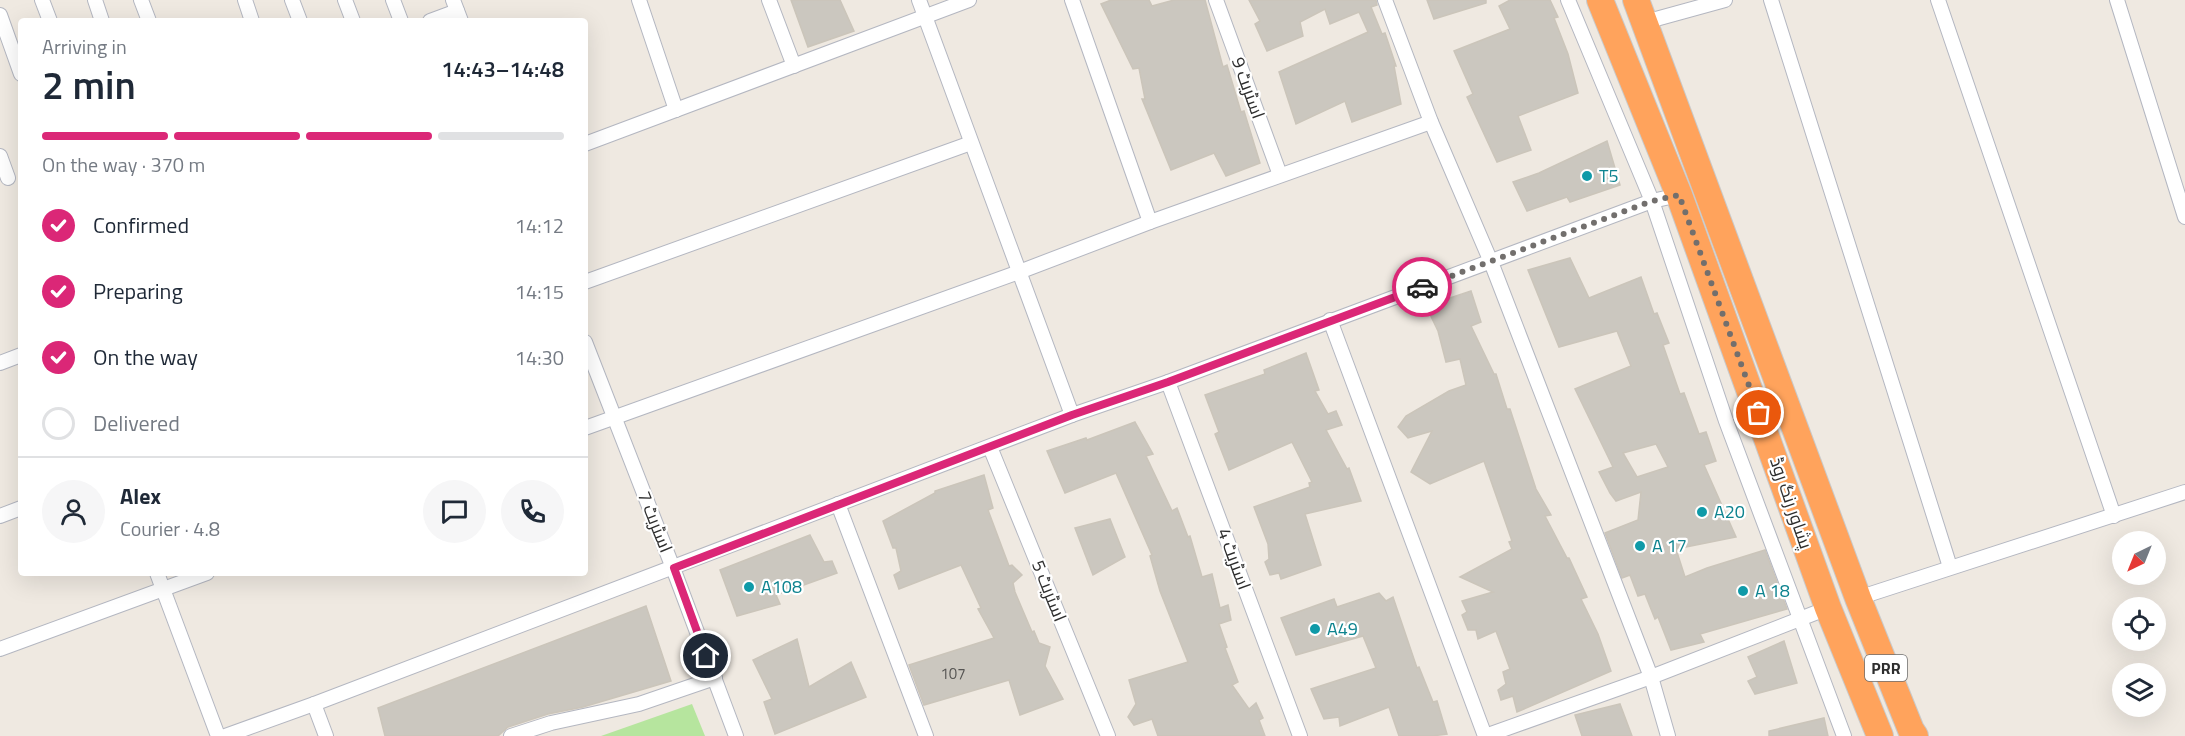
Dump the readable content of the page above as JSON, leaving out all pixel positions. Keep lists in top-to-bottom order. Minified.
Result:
{"streets":{"highway":["پشاور رنگ روڈ","PRR"],"street":["اسٹریٹ 9","اسٹریٹ 7","اسٹریٹ 4","اسٹریٹ 5"]},"places":["T5","A20","A 17","A108","A 18","A49"],"house_numbers":["107"],"north":"bottom left","page":{"heading":["2 min","Arriving in","14:43–14:48"],"panel":["Alex","Courier · 4.8"],"bar":"On the way · 370 m","list":[["Confirmed","14:12"],["Preparing","14:15"],["On the way","14:30"],"Delivered"]}}
